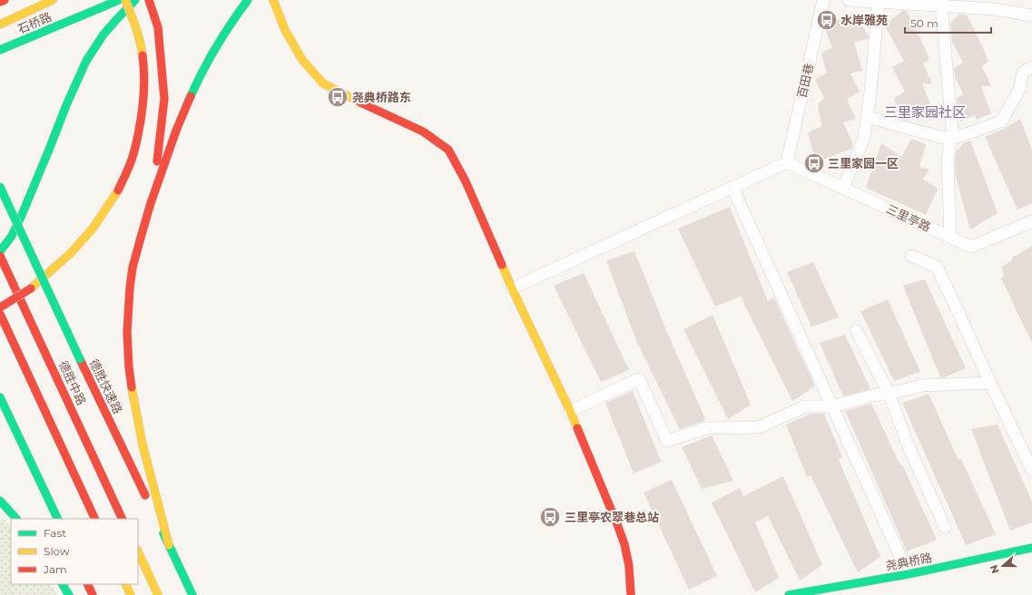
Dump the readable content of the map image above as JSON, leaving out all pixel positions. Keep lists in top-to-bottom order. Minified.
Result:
{"streets":{"main road":["石桥路","德胜中路","德胜快速路","尧典桥路"],"street":["百田巷","三里亭路"]},"crossings":[["百田巷","三里亭路"]],"districts":["三里家园社区"],"places":{"bus stop":["水岸雅苑","尧典桥路东","三里家园一区","三里亭农翠巷总站"]},"legend":["Fast","Slow","Jam"],"scale_bar":"50 m","north":"left"}
